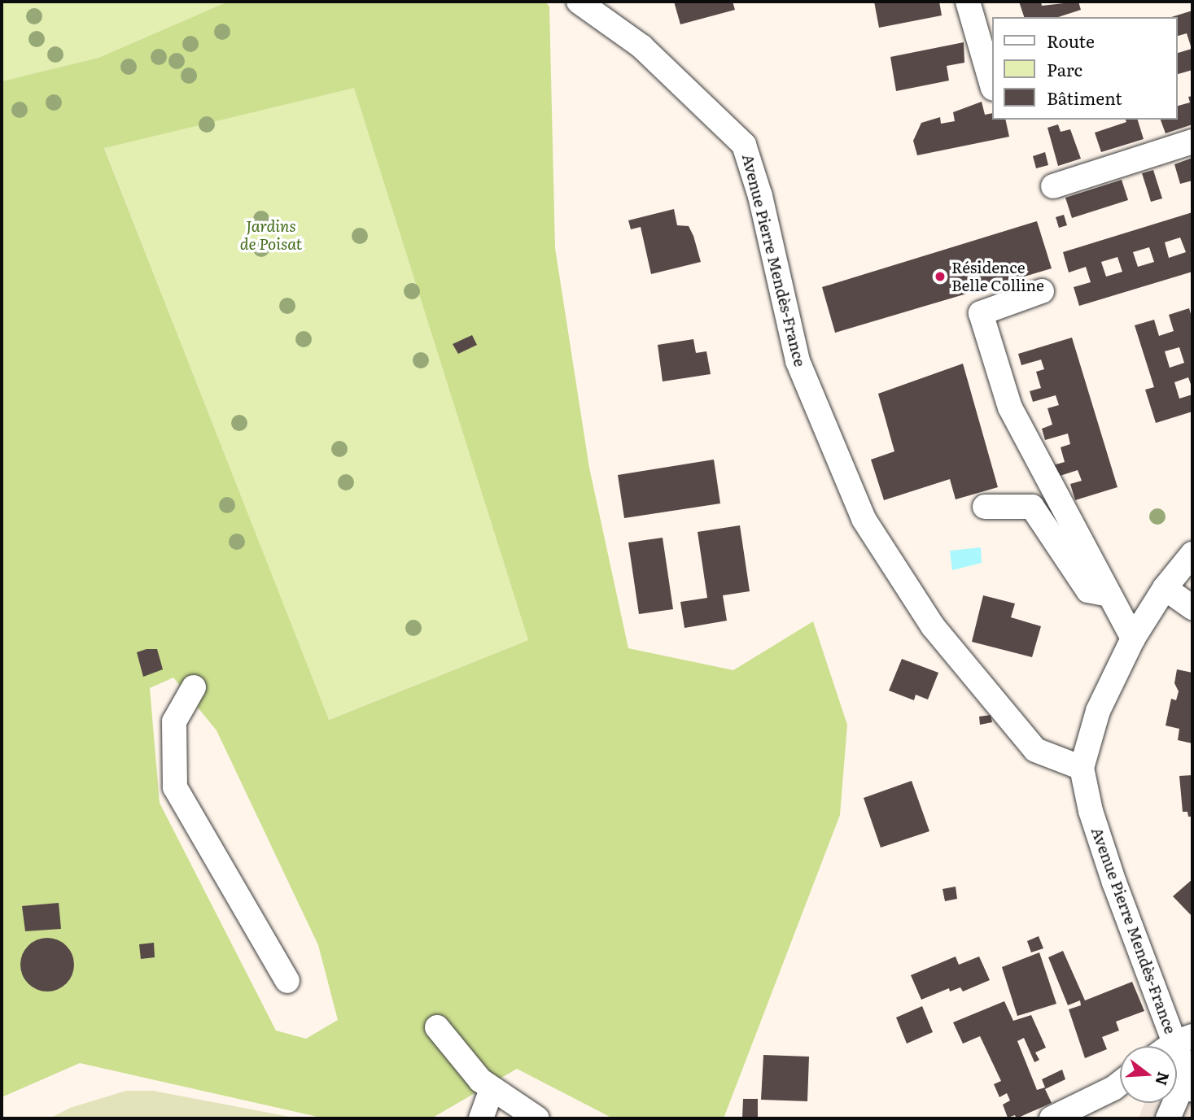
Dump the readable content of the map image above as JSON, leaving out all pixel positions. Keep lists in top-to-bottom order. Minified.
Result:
{"streets":{"street":["Avenue Pierre Mendès-France"]},"parks":["Jardins de Poisat"],"places":["Résidence Belle Colline"],"legend":["Route","Parc","Bâtiment"],"north":"right"}
